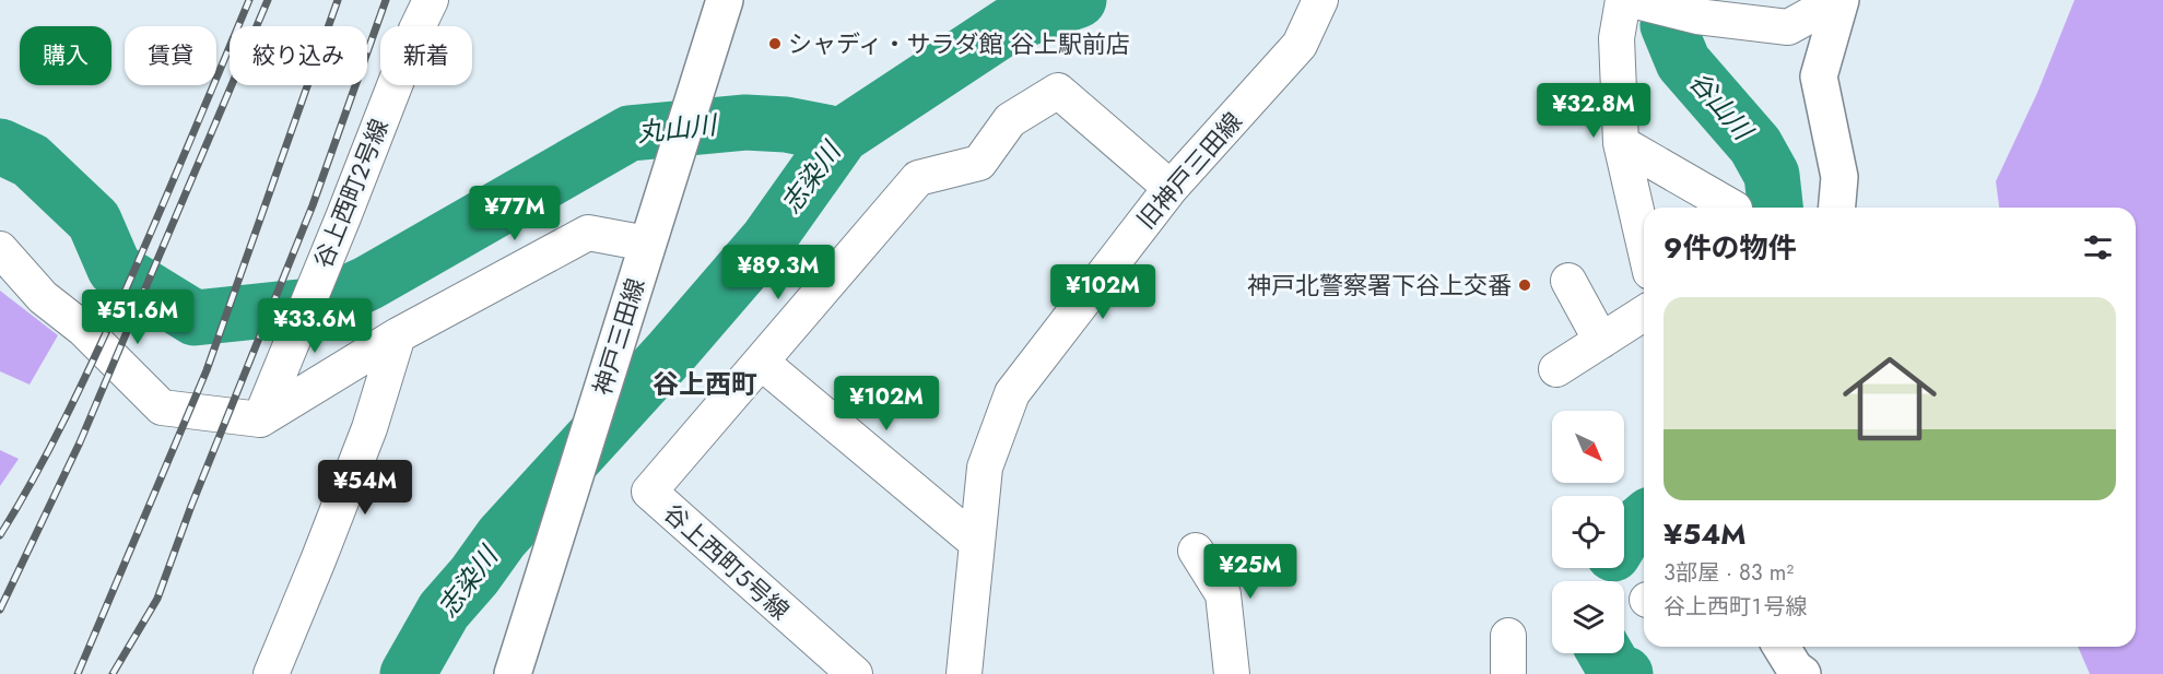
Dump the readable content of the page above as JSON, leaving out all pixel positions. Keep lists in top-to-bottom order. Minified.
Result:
{"streets":{"main road":["神戸三田線"],"street":["旧神戸三田線","谷上西町２号線","谷上西町５号線"]},"crossings":[["旧神戸三田線","谷上西町５号線"]],"districts":["谷上西町"],"water":["谷山川","丸山川","志染川"],"places":["シャディ・サラダ館 谷上駅前店","神戸北警察署下谷上交番"],"north":"bottom right","page":{"chip":["購入","賃貸","絞り込み","新着"],"price":["¥32.8M","¥77M","¥89.3M","¥102M","¥51.6M","¥33.6M","¥102M","¥54M","¥25M"],"heading":"9件の物件","list":[{"name":"¥54M","note":"3部屋 · 83 m² · 谷上西町１号線"}]}}
